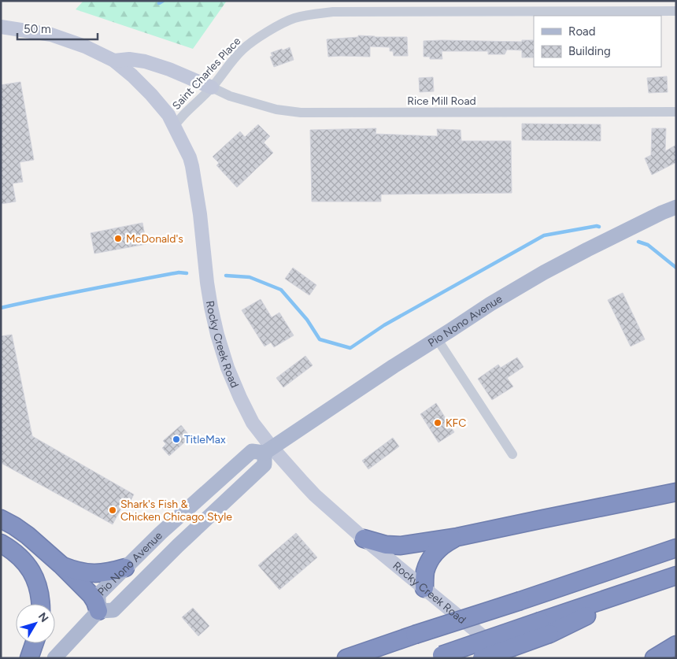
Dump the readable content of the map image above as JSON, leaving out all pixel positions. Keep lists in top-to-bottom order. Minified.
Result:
{"streets":{"main road":["Pio Nono Avenue"],"street":["Saint Charles Place","Rice Mill Road","Rocky Creek Road"]},"crossings":[["Saint Charles Place","Rice Mill Road"],["Saint Charles Place","Rocky Creek Road"],["Pio Nono Avenue","Rocky Creek Road"]],"places":["McDonald's","KFC","TitleMax","Shark's Fish & Chicken Chicago Style"],"legend":["Road","Building"],"scale_bar":"50 m","north":"top right"}
